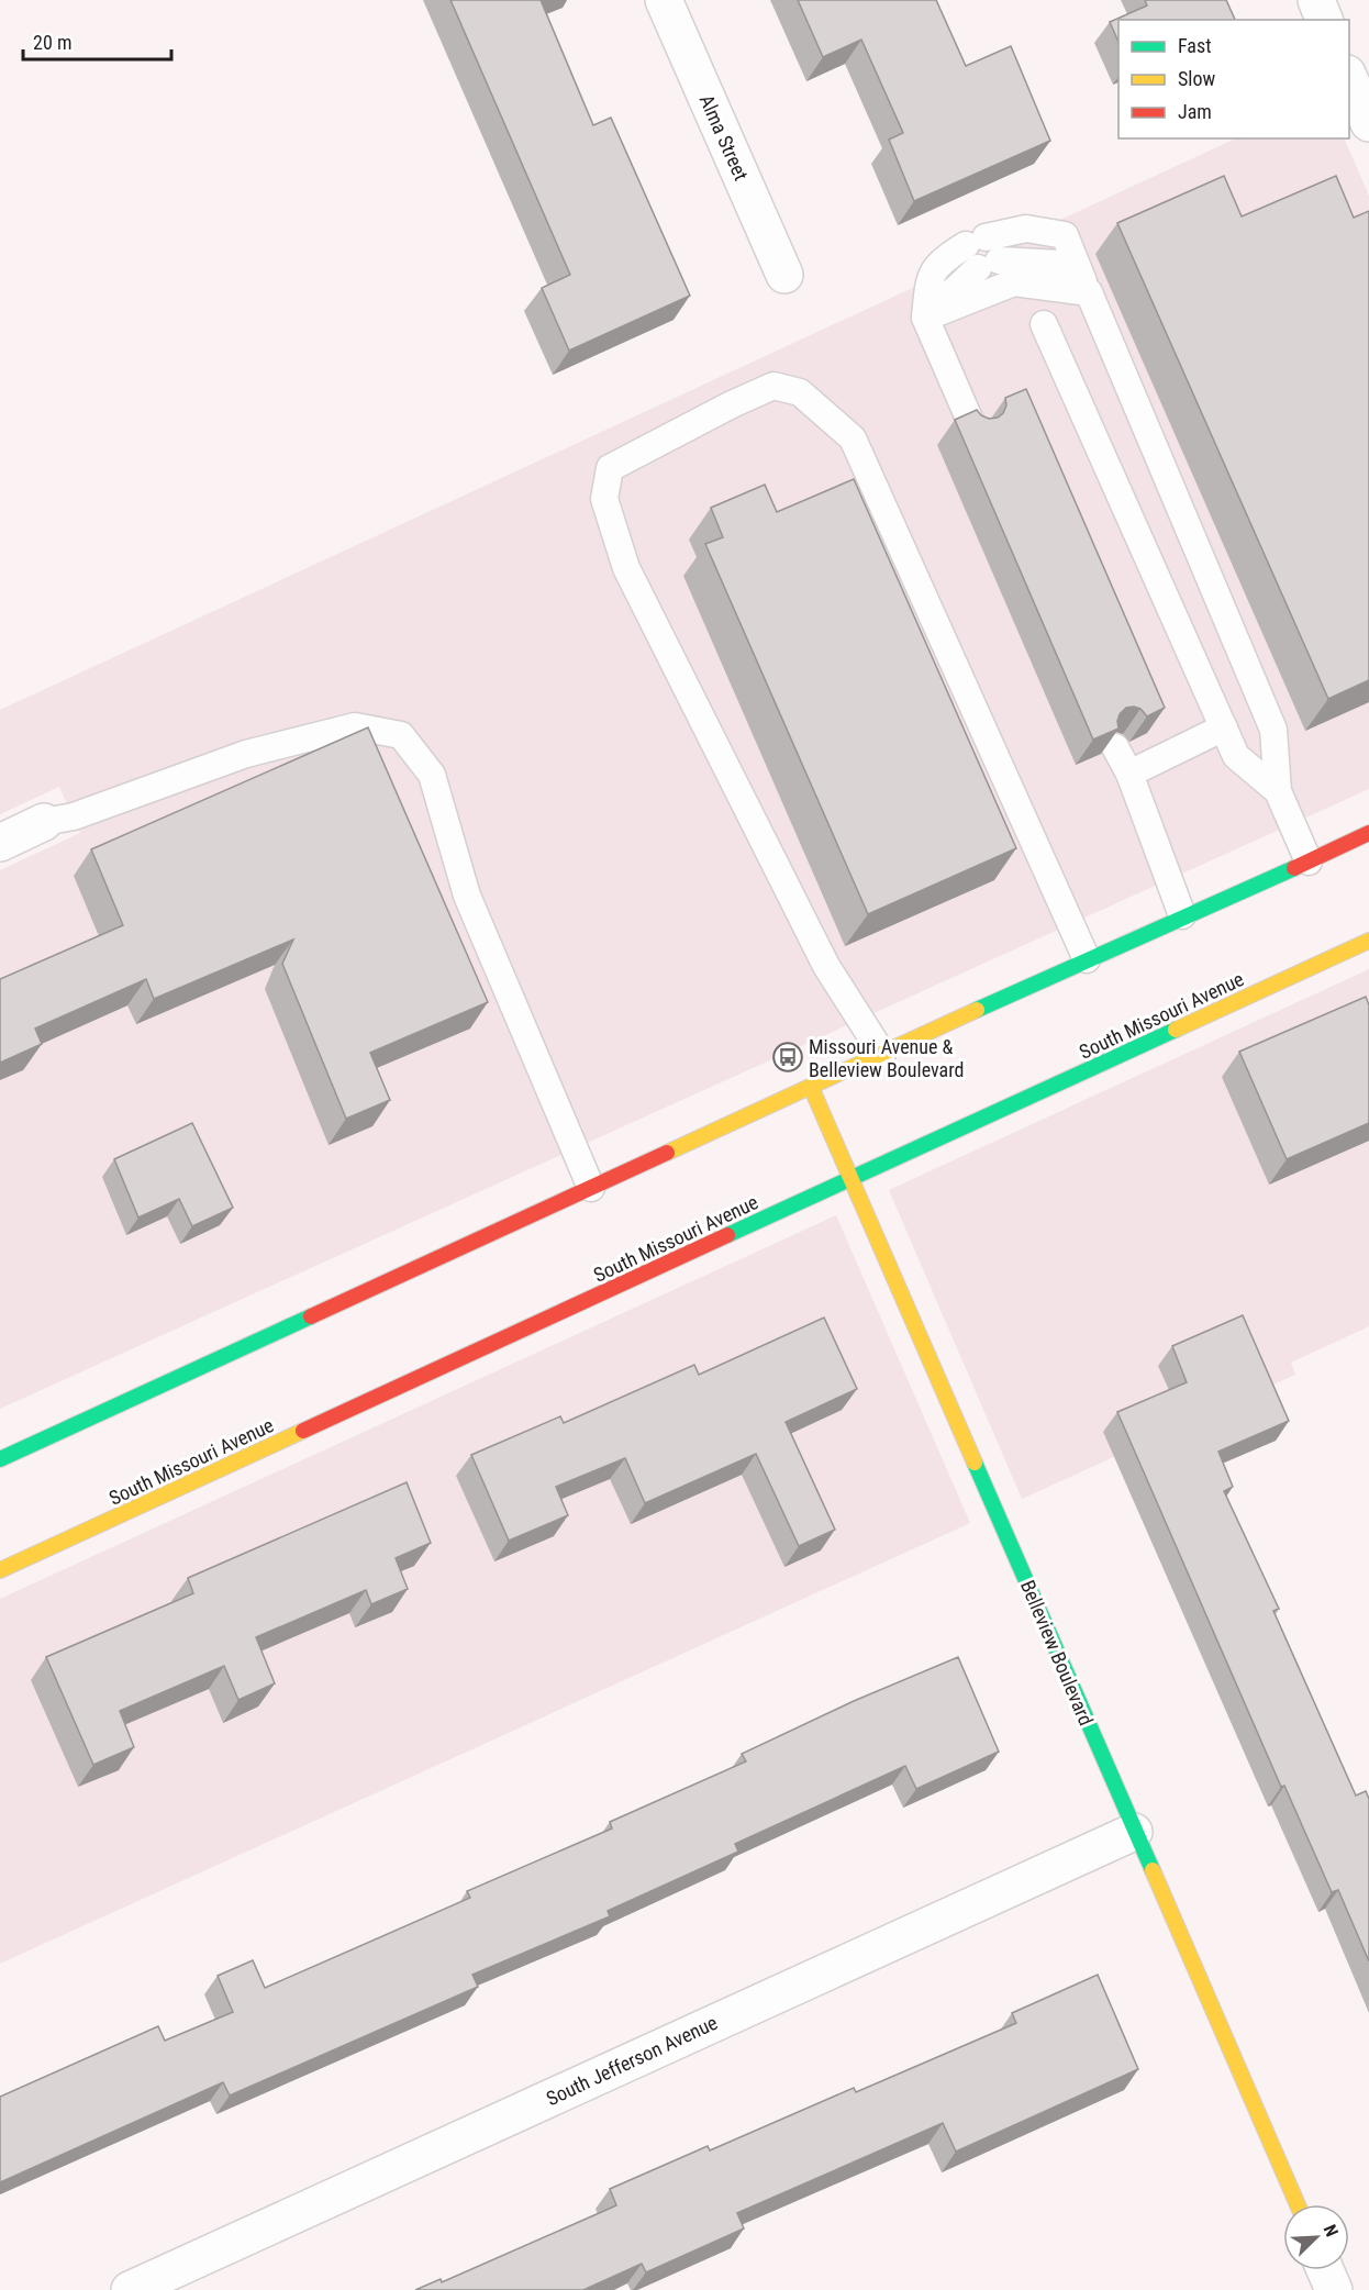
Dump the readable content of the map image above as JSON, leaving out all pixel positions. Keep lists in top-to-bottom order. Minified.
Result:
{"streets":{"main road":["South Missouri Avenue","Belleview Boulevard"],"street":["Alma Street","South Jefferson Avenue"]},"crossings":[["South Missouri Avenue","Belleview Boulevard"],["Belleview Boulevard","South Jefferson Avenue"]],"places":{"bus stop":["Missouri Avenue & Belleview Boulevard"]},"legend":["Fast","Slow","Jam"],"scale_bar":"20 m","north":"top right"}
